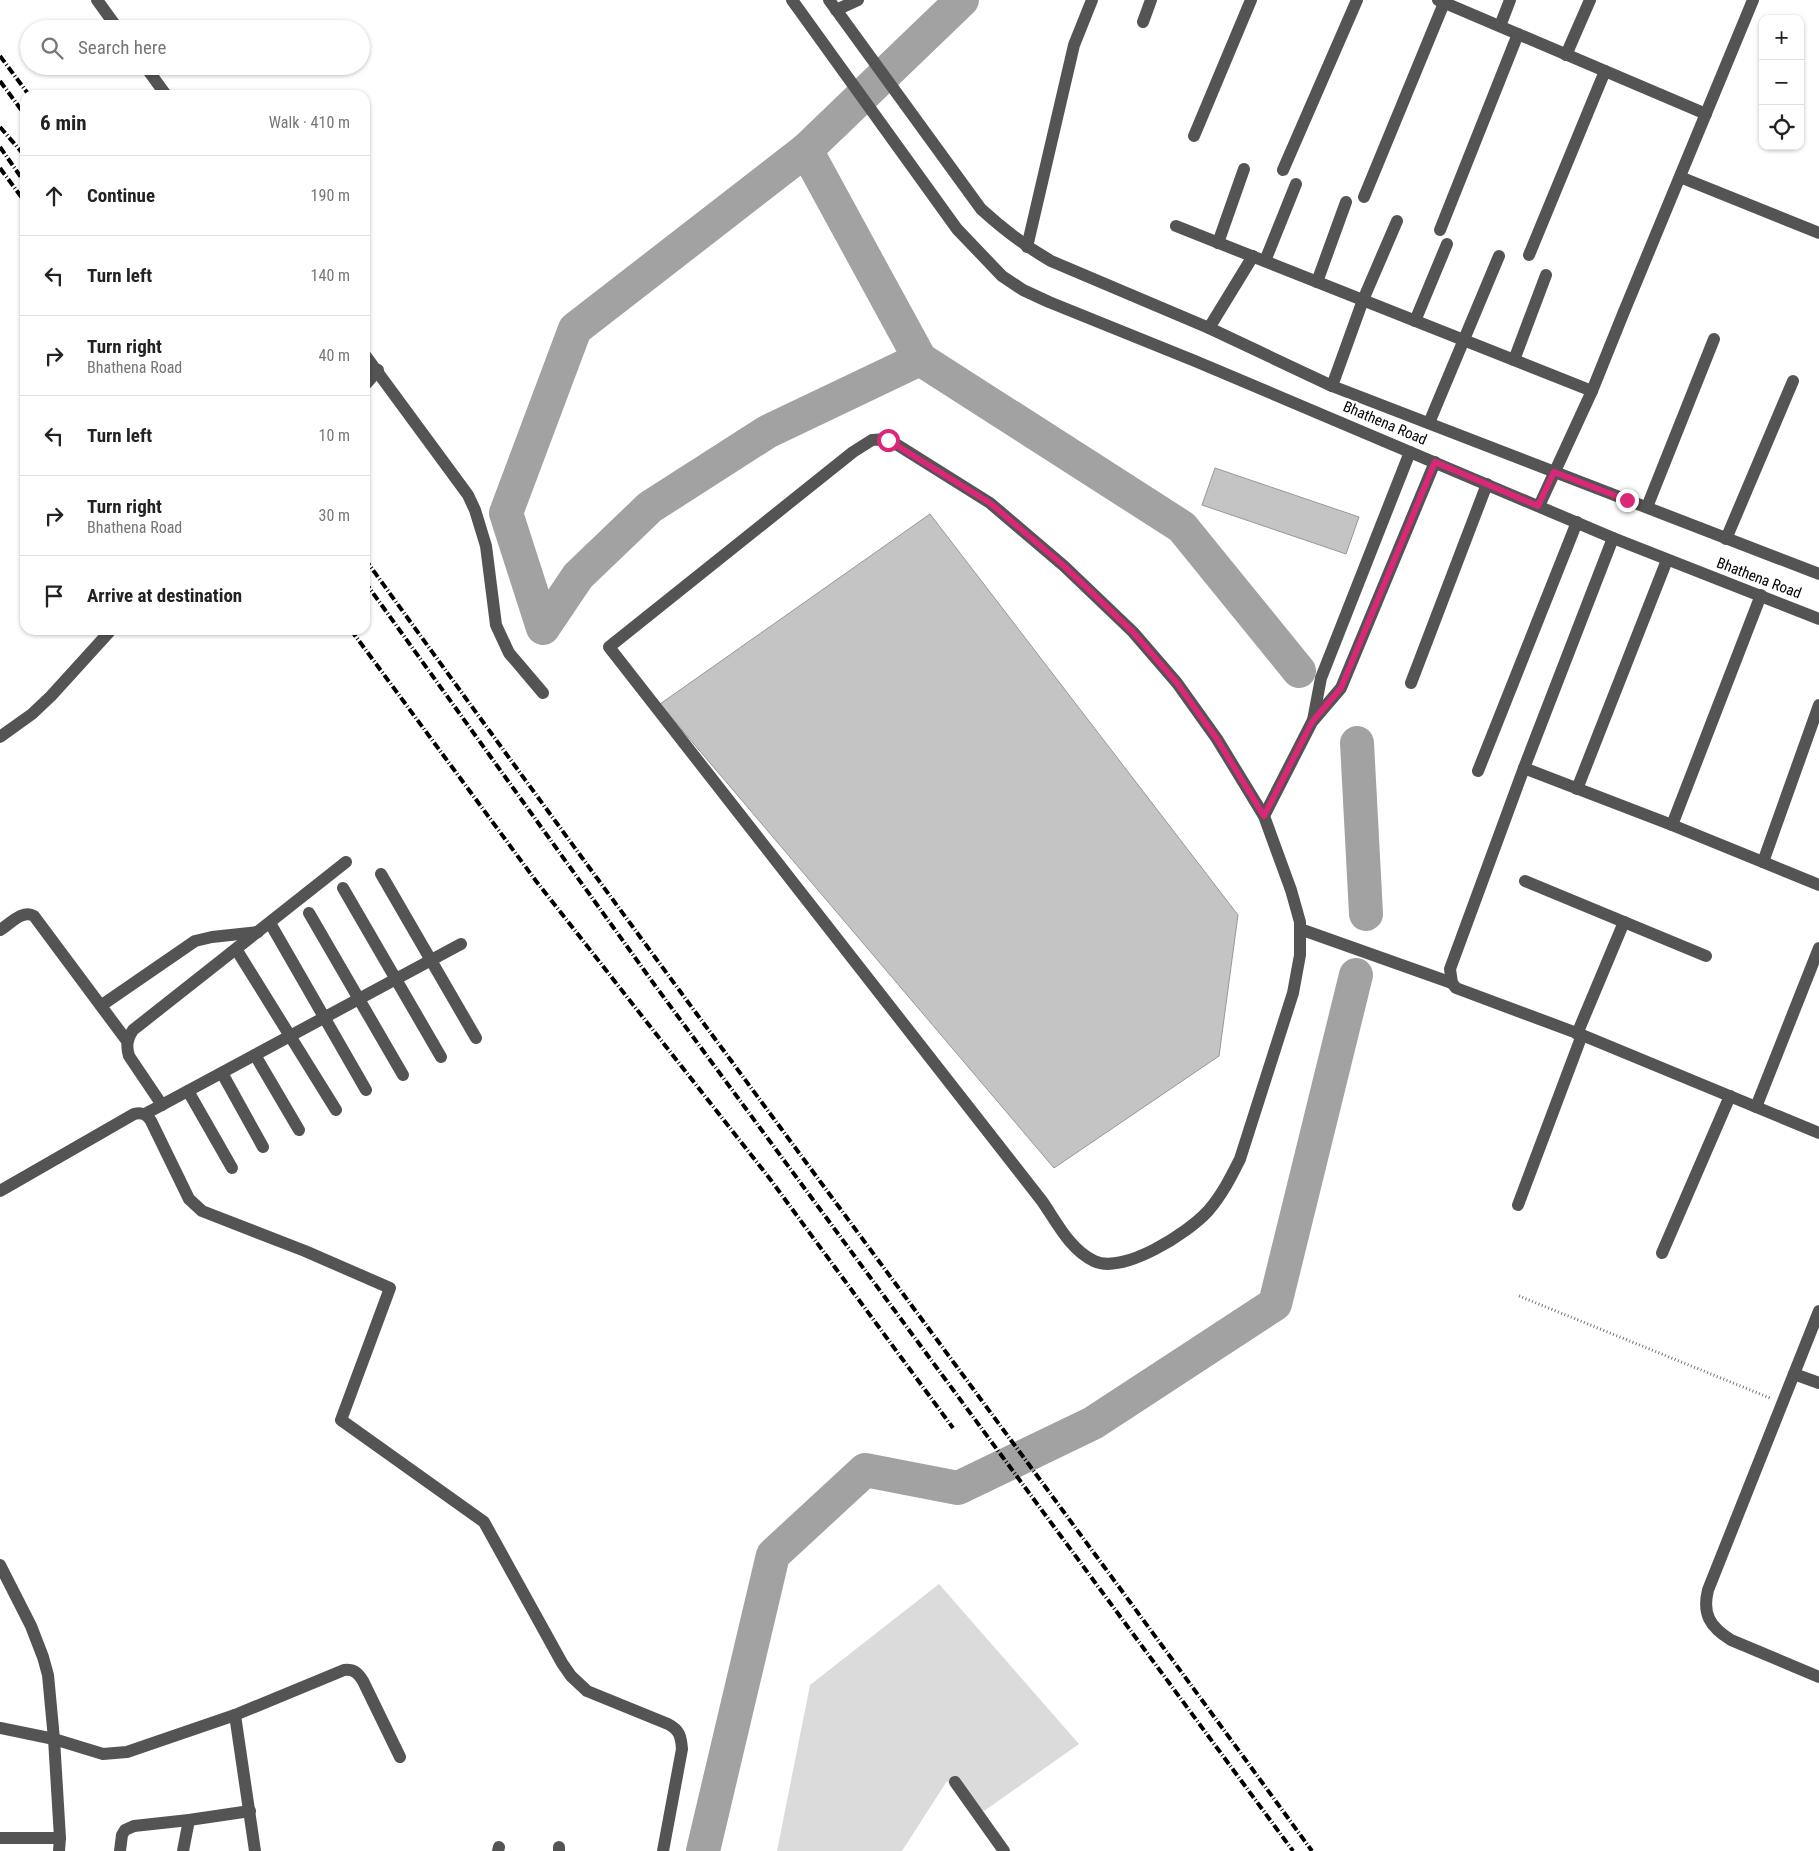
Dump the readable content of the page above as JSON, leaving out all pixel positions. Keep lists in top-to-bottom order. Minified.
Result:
{"streets":{"street":["Bhathena Road"]},"page":{"map_buttons":["+","−"],"search":"Search here","heading":["6 min","Walk · 410 m"],"list":[["Continue","190 m"],["Turn left","140 m"],["Turn right","Bhathena Road","40 m"],["Turn left","10 m"],["Turn right","Bhathena Road","30 m"],"Arrive at destination"]}}
